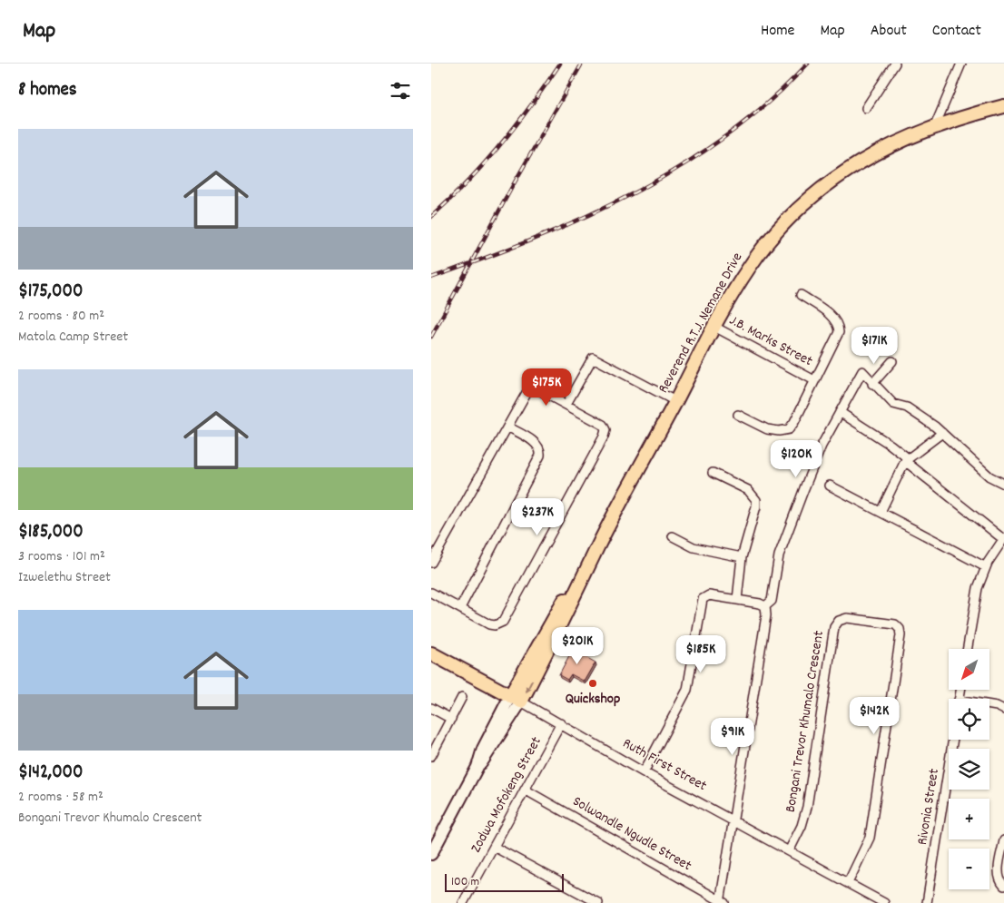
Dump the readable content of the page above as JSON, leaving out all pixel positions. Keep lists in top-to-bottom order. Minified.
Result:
{"streets":{"main road":["Reverend R.T.J. Nemane Drive","Ruth First Street"],"street":["J.B. Marks Street","Bongani Trevor Khumalo Crescent","Zodwa Mofokeng Street","Rivonia Street","Solwandle Ngudle Street"]},"crossings":[["Reverend R.T.J. Nemane Drive","J.B. Marks Street"],["Reverend R.T.J. Nemane Drive","Ruth First Street"],["Bongani Trevor Khumalo Crescent","Ruth First Street"],["Ruth First Street","Zodwa Mofokeng Street"],["Zodwa Mofokeng Street","Solwandle Ngudle Street"]],"places":["Quickshop"],"scale_bar":"100 m","north":"bottom left","page":{"header":"Map","nav":["Home","Map","About","Contact"],"heading":"8 homes","list":[{"name":"$175,000","note":"2 rooms · 80 m² · Matola Camp Street"},{"name":"$185,000","note":"3 rooms · 101 m² · Izwelethu Street"},{"name":"$142,000","note":"2 rooms · 58 m² · Bongani Trevor Khumalo Crescent"}],"price":["$171K","$175K","$120K","$237K","$201K","$185K","$142K","$91K"],"map_buttons":["+","−"],"scale":"100 m"}}
